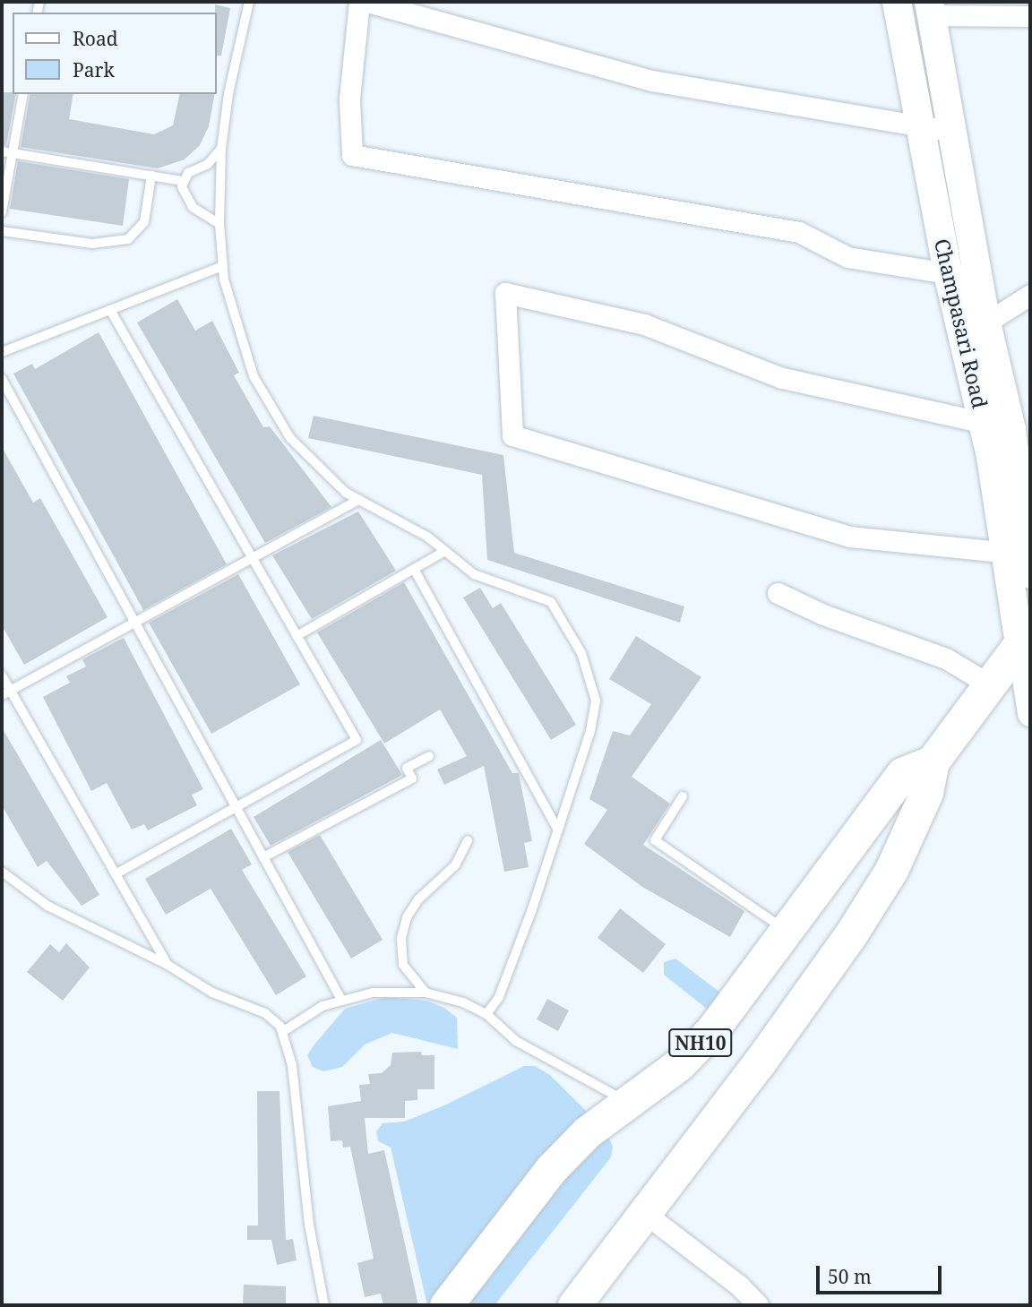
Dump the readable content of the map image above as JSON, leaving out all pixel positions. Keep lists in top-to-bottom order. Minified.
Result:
{"streets":{"highway":["NH10"],"main road":["Champasari Road"]},"crossings":[["Champasari Road","NH10"]],"legend":["Road","Park"],"scale_bar":"50 m"}
